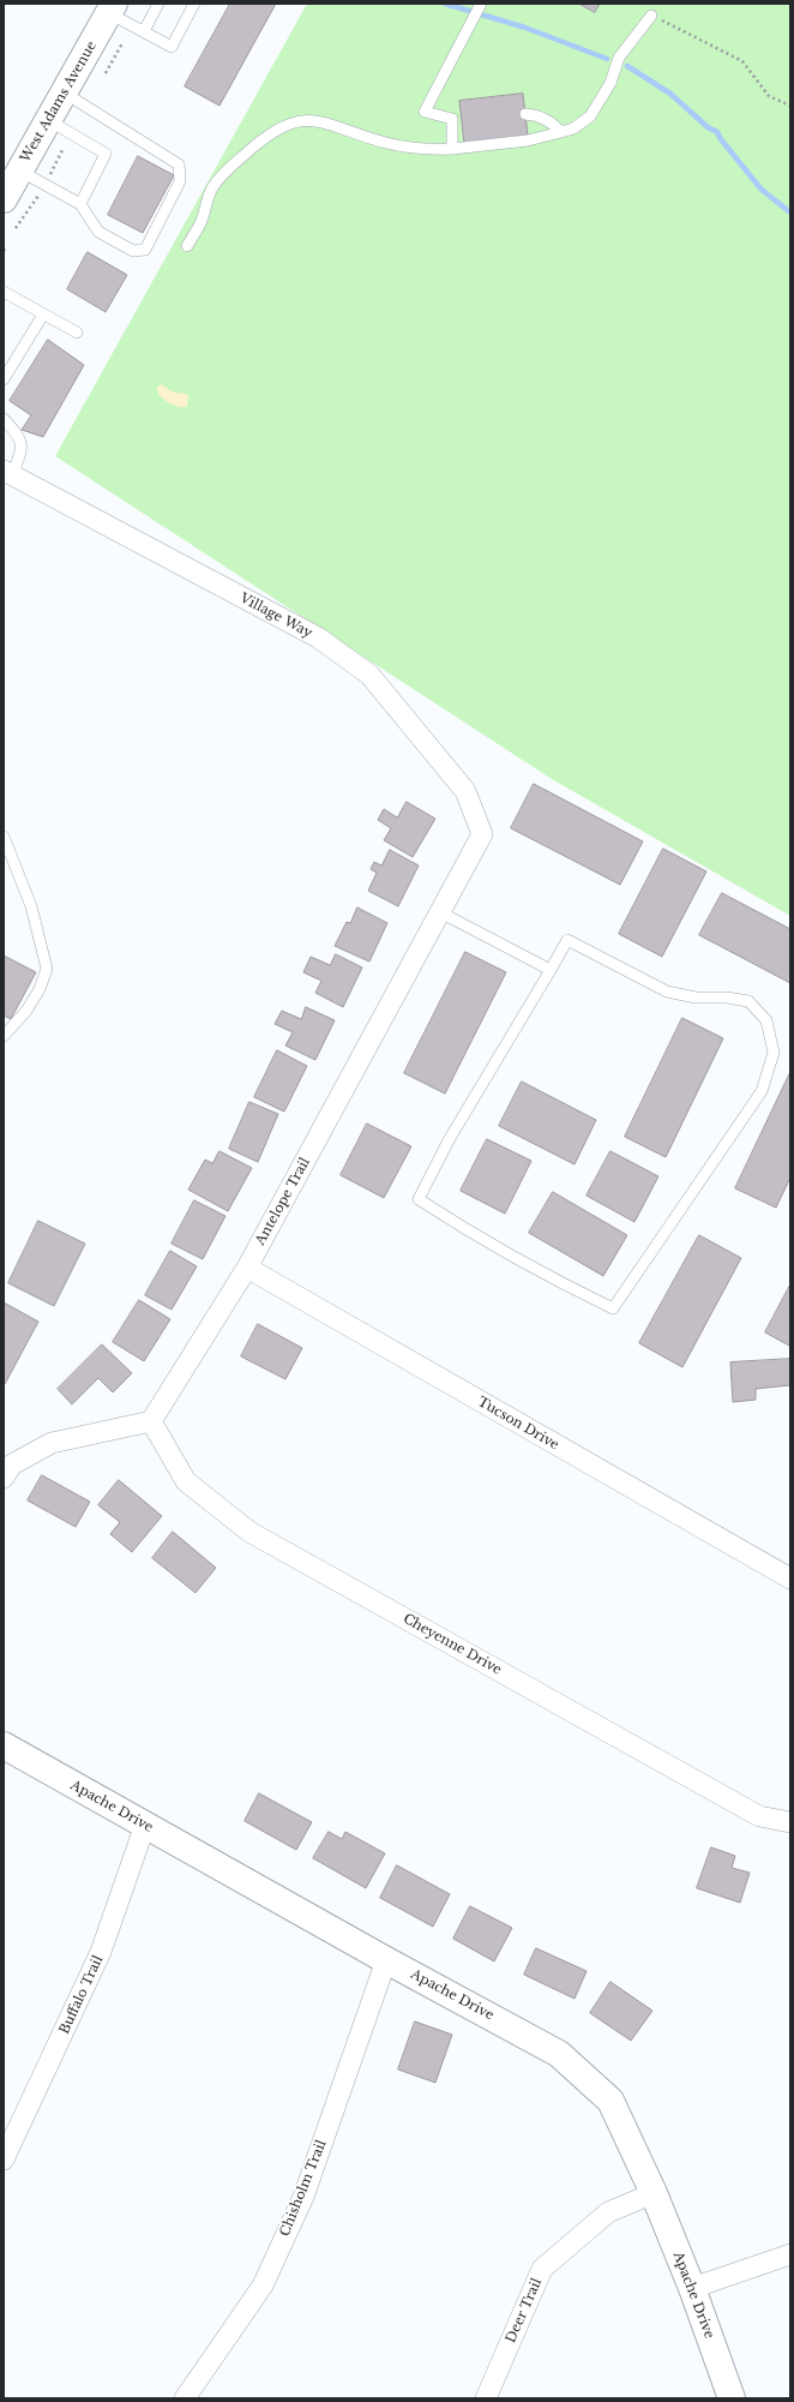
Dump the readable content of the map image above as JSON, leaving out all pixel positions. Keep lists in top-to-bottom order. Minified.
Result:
{"streets":{"street":["West Adams Avenue","Village Way","Antelope Trail","Tucson Drive","Cheyenne Drive","Apache Drive","Buffalo Trail","Chisholm Trail","Deer Trail"]},"crossings":[["Village Way","Antelope Trail"],["Antelope Trail","Tucson Drive"],["Antelope Trail","Cheyenne Drive"],["Apache Drive","Buffalo Trail"],["Apache Drive","Chisholm Trail"],["Apache Drive","Deer Trail"]]}
